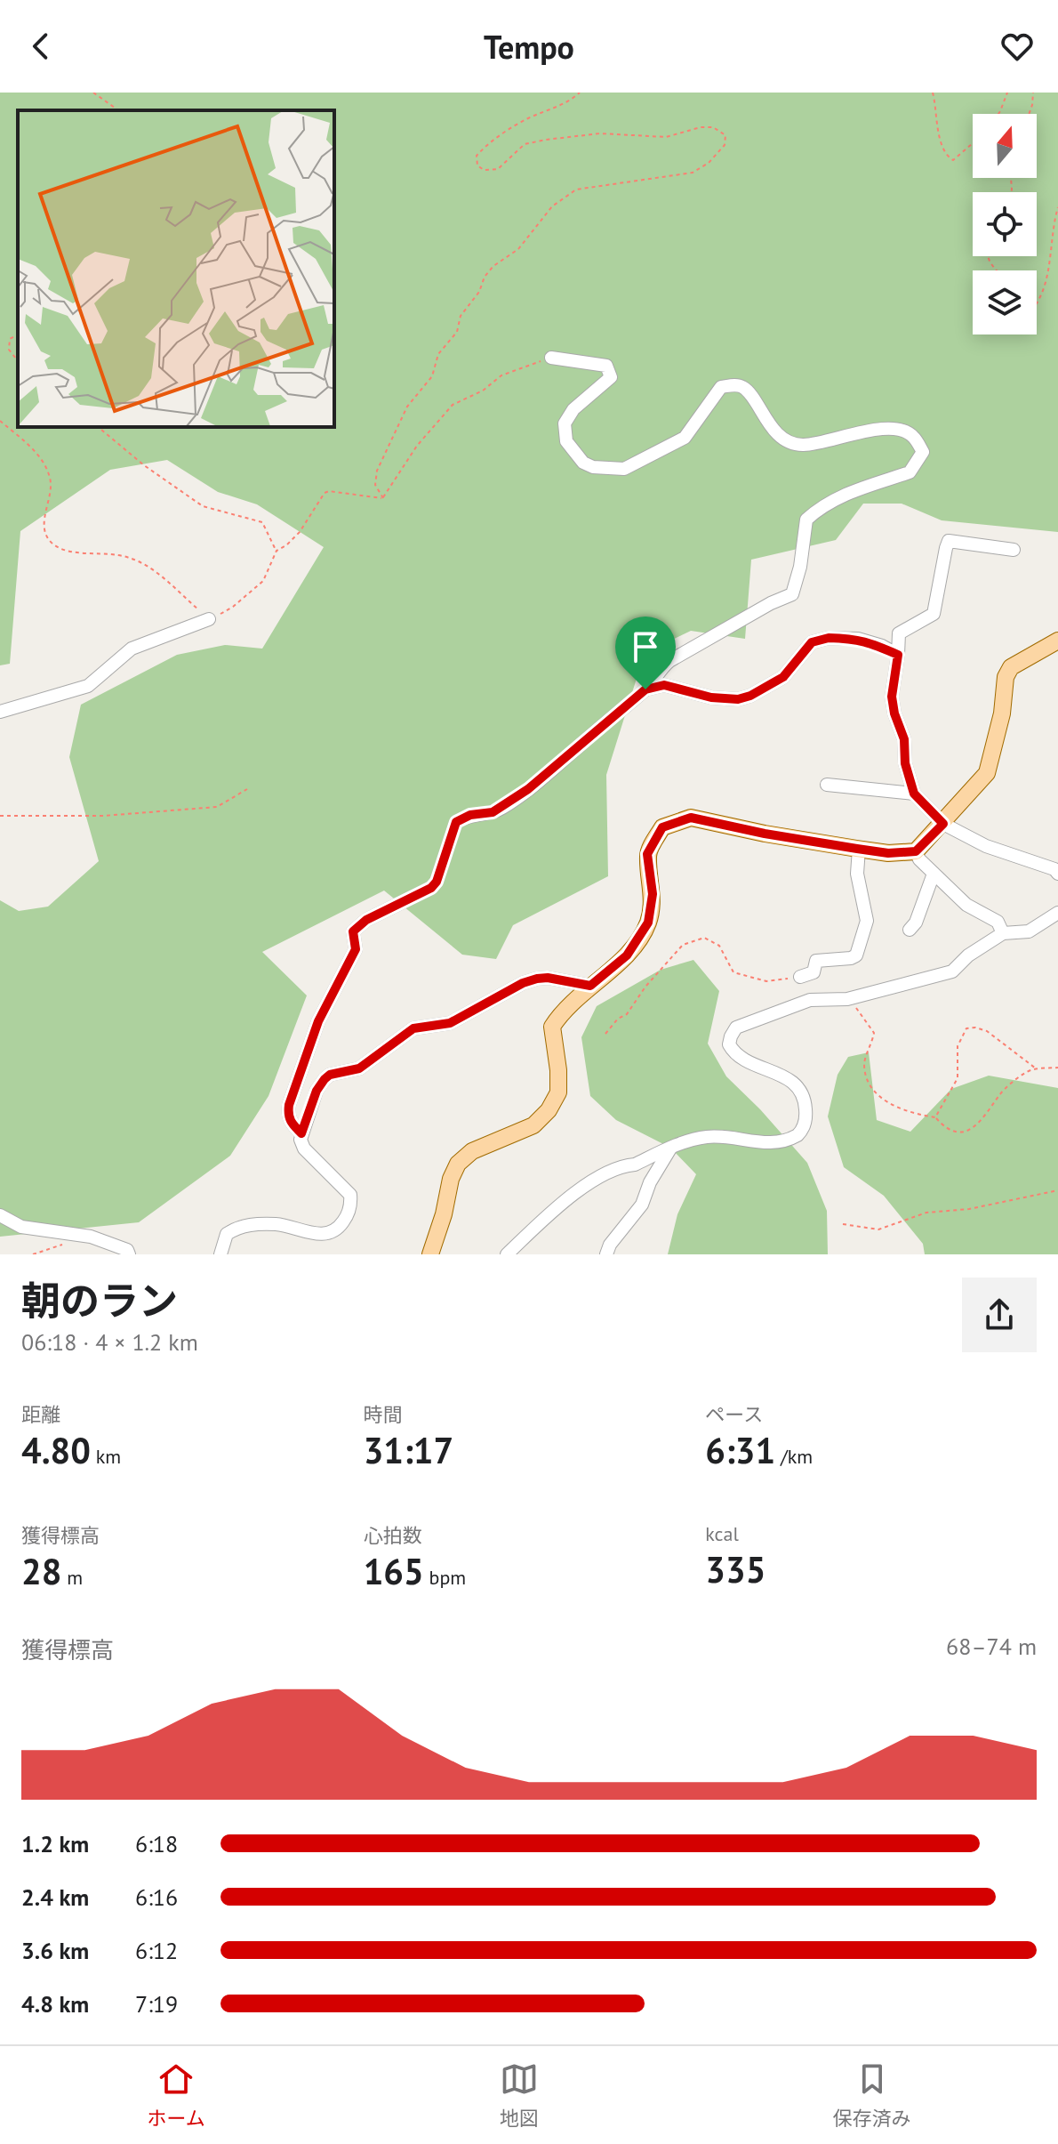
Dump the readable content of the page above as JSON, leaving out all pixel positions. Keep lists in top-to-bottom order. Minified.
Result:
{"north":"top","page":{"header":"Tempo","heading":["朝のラン","06:18 · 4 × 1.2 km"],"stats":[["距離","4.80 km"],["時間","31:17"],["ペース","6:31 /km"],["獲得標高","28 m"],["心拍数","165 bpm"],["kcal","335"]],"chart":["獲得標高","68–74 m"],"list":[{"name":"1.2 km","note":"6:18"},{"name":"2.4 km","note":"6:16"},{"name":"3.6 km","note":"6:12"},{"name":"4.8 km","note":"7:19"}],"tabs":["ホーム","地図","保存済み"]}}
